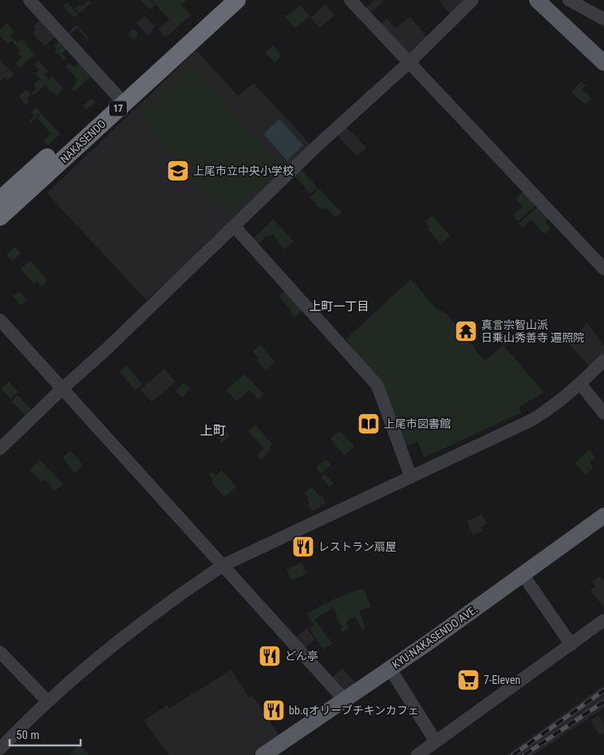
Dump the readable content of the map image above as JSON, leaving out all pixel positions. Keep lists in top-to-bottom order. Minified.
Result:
{"streets":{"highway":["17","NAKASENDO"],"main road":["KYU-NAKASENDO AVE."]},"districts":["上町一丁目","上町"],"places":{"school or university":["上尾市立中央小学校"],"temple":["真言宗智山派 日乗山秀善寺 遍照院"],"library":["上尾市図書館"],"restaurant":["レストラン扇屋","どん亭","bb.qオリーブチキンカフェ"],"supermarket":["7-Eleven"]},"scale_bar":"50 m"}
